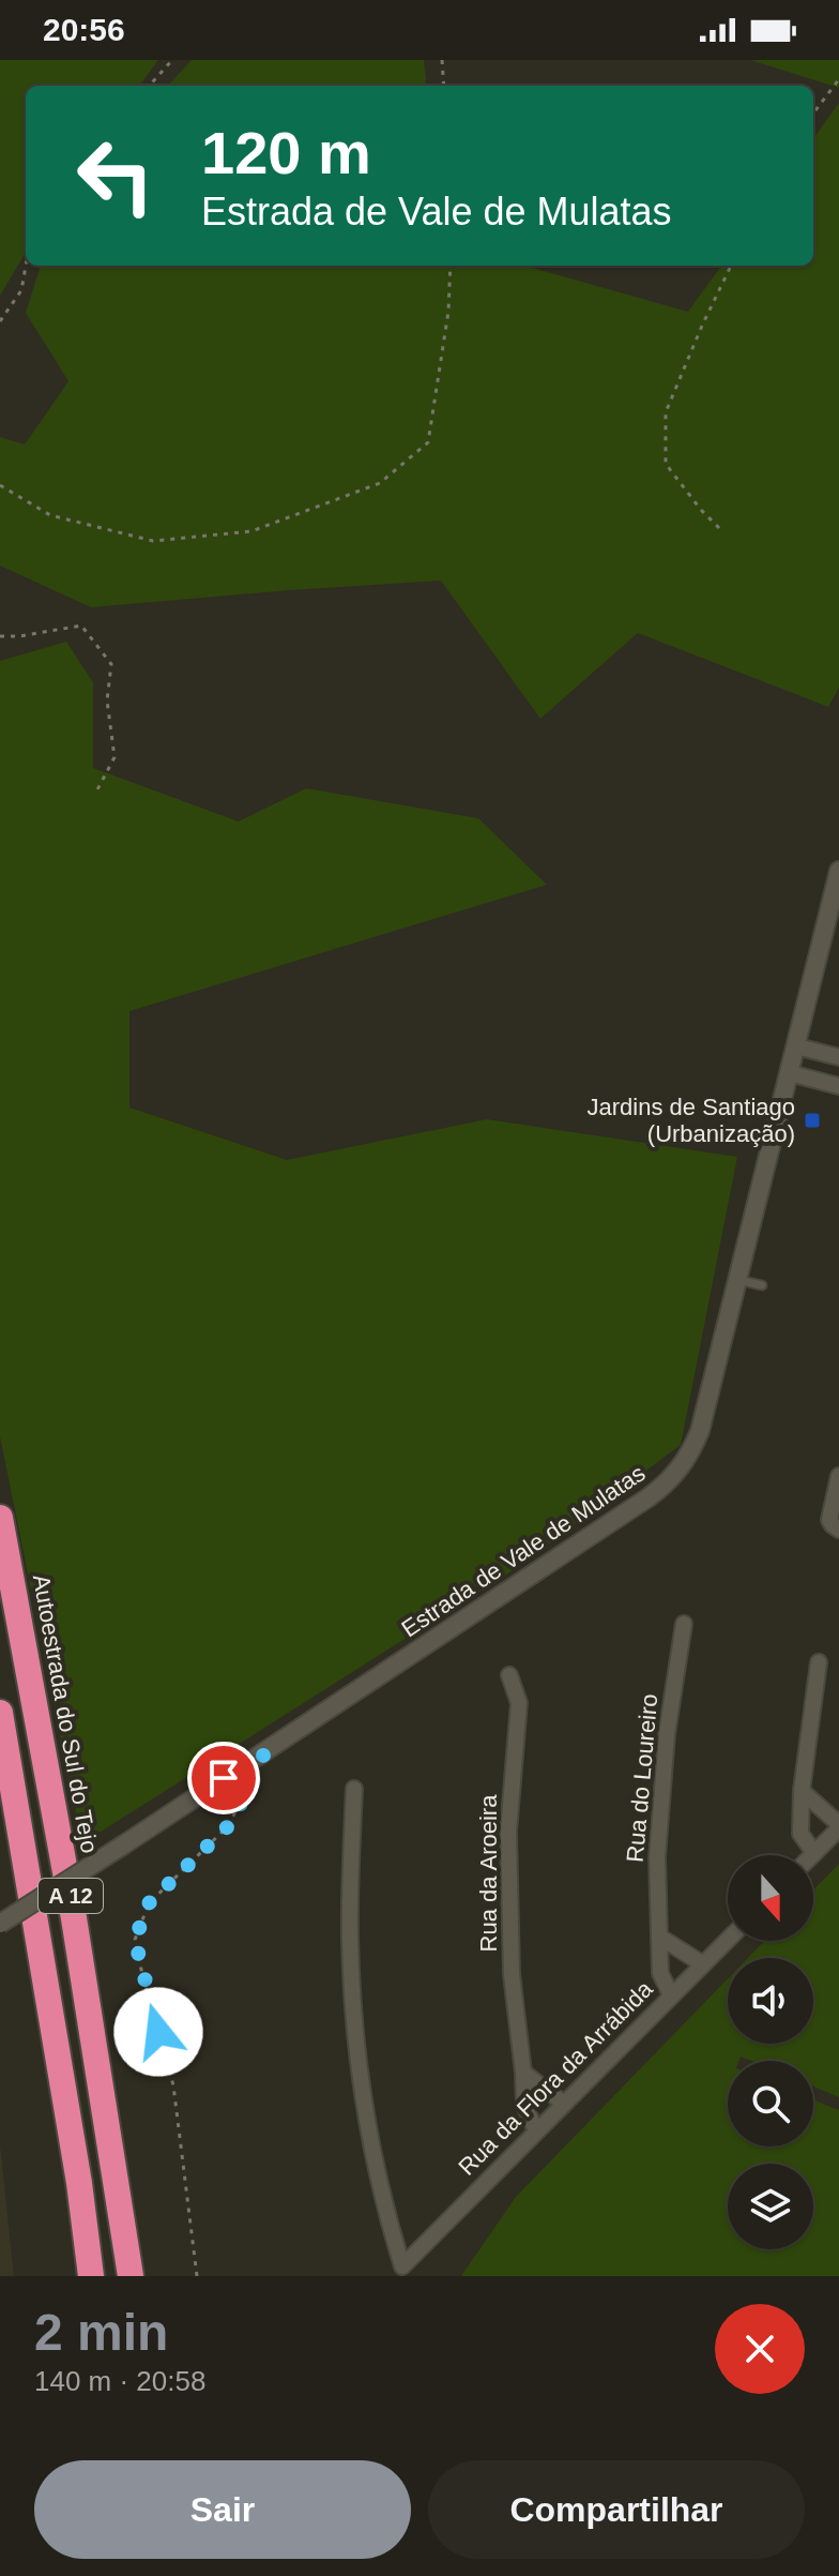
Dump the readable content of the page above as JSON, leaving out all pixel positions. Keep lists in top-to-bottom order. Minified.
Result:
{"streets":{"highway":["Autoestrada do Sul do Tejo","A 12"],"street":["Estrada de Vale de Mulatas","Rua do Loureiro","Rua da Aroeira","Rua da Flora da Arrábida"]},"crossings":[["Rua do Loureiro","Rua da Flora da Arrábida"],["Rua da Aroeira","Rua da Flora da Arrábida"]],"places":{"transit":["Jardins de Santiago (Urbanização)"]},"north":"bottom","page":{"status":"20:56","turn":["120 m","Estrada de Vale de Mulatas"],"heading":["2 min","140 m · 20:58"],"buttons":["Sair","Compartilhar"]}}
